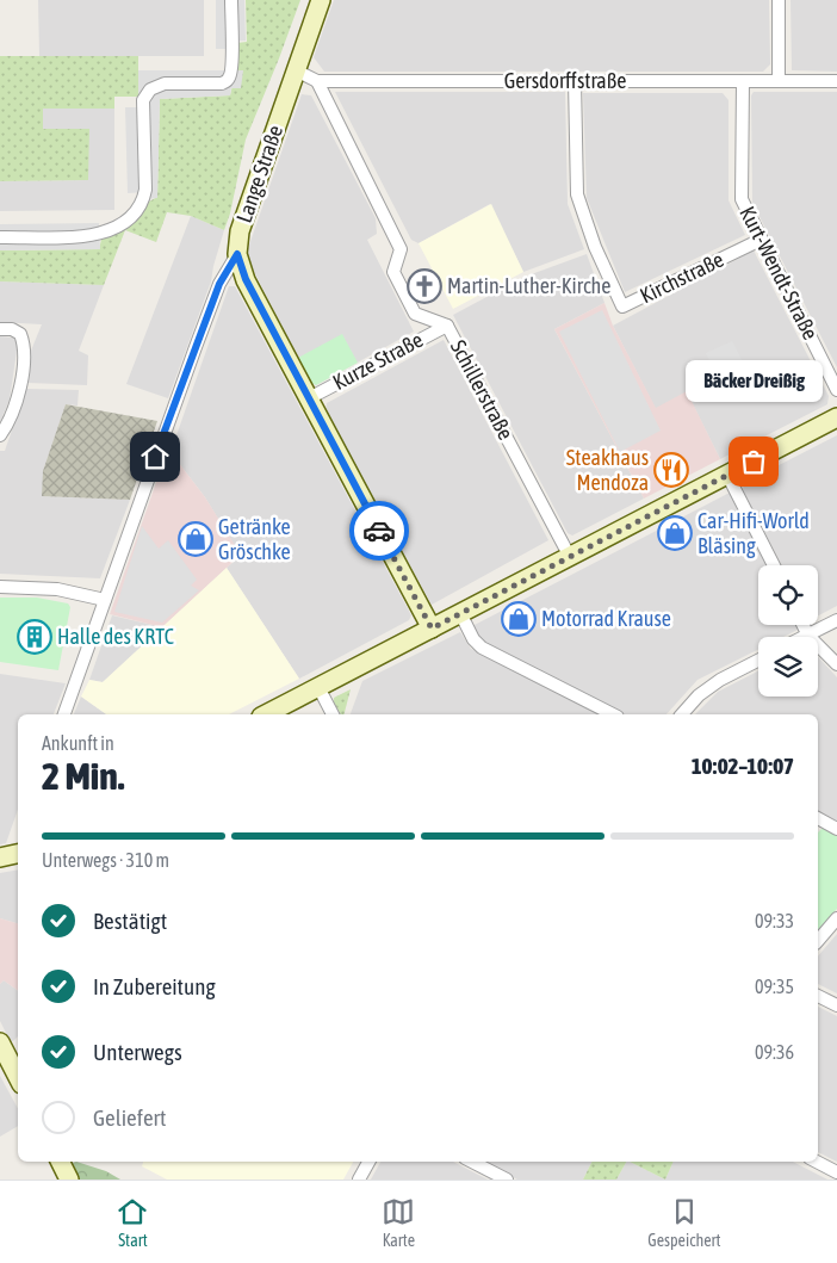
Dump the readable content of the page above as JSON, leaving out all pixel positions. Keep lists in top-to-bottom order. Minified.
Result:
{"streets":{"street":["Gersdorffstraße","Lange Straße","Kurt-Wendt-Straße","Kirchstraße","Kurze Straße","Schillerstraße"]},"crossings":[["Gersdorffstraße","Lange Straße"],["Gersdorffstraße","Kurt-Wendt-Straße"],["Gersdorffstraße","Kirchstraße"],["Gersdorffstraße","Schillerstraße"],["Kurt-Wendt-Straße","Kirchstraße"],["Kurze Straße","Schillerstraße"]],"places":{"church":["Martin-Luther-Kirche"],"other":["Bäcker Dreißig"],"restaurant":["Steakhaus Mendoza"],"shop":["Car-Hifi-World Bläsing","Getränke Gröschke","Motorrad Krause"],"building":["Halle des KRTC"]},"page":{"bubble":"Bäcker Dreißig","heading":["2 Min.","Ankunft in","10:02–10:07"],"bar":"Unterwegs · 310 m","list":[["Bestätigt","09:33"],["In Zubereitung","09:35"],["Unterwegs","09:36"],"Geliefert"],"tabs":["Start","Karte","Gespeichert"]}}
